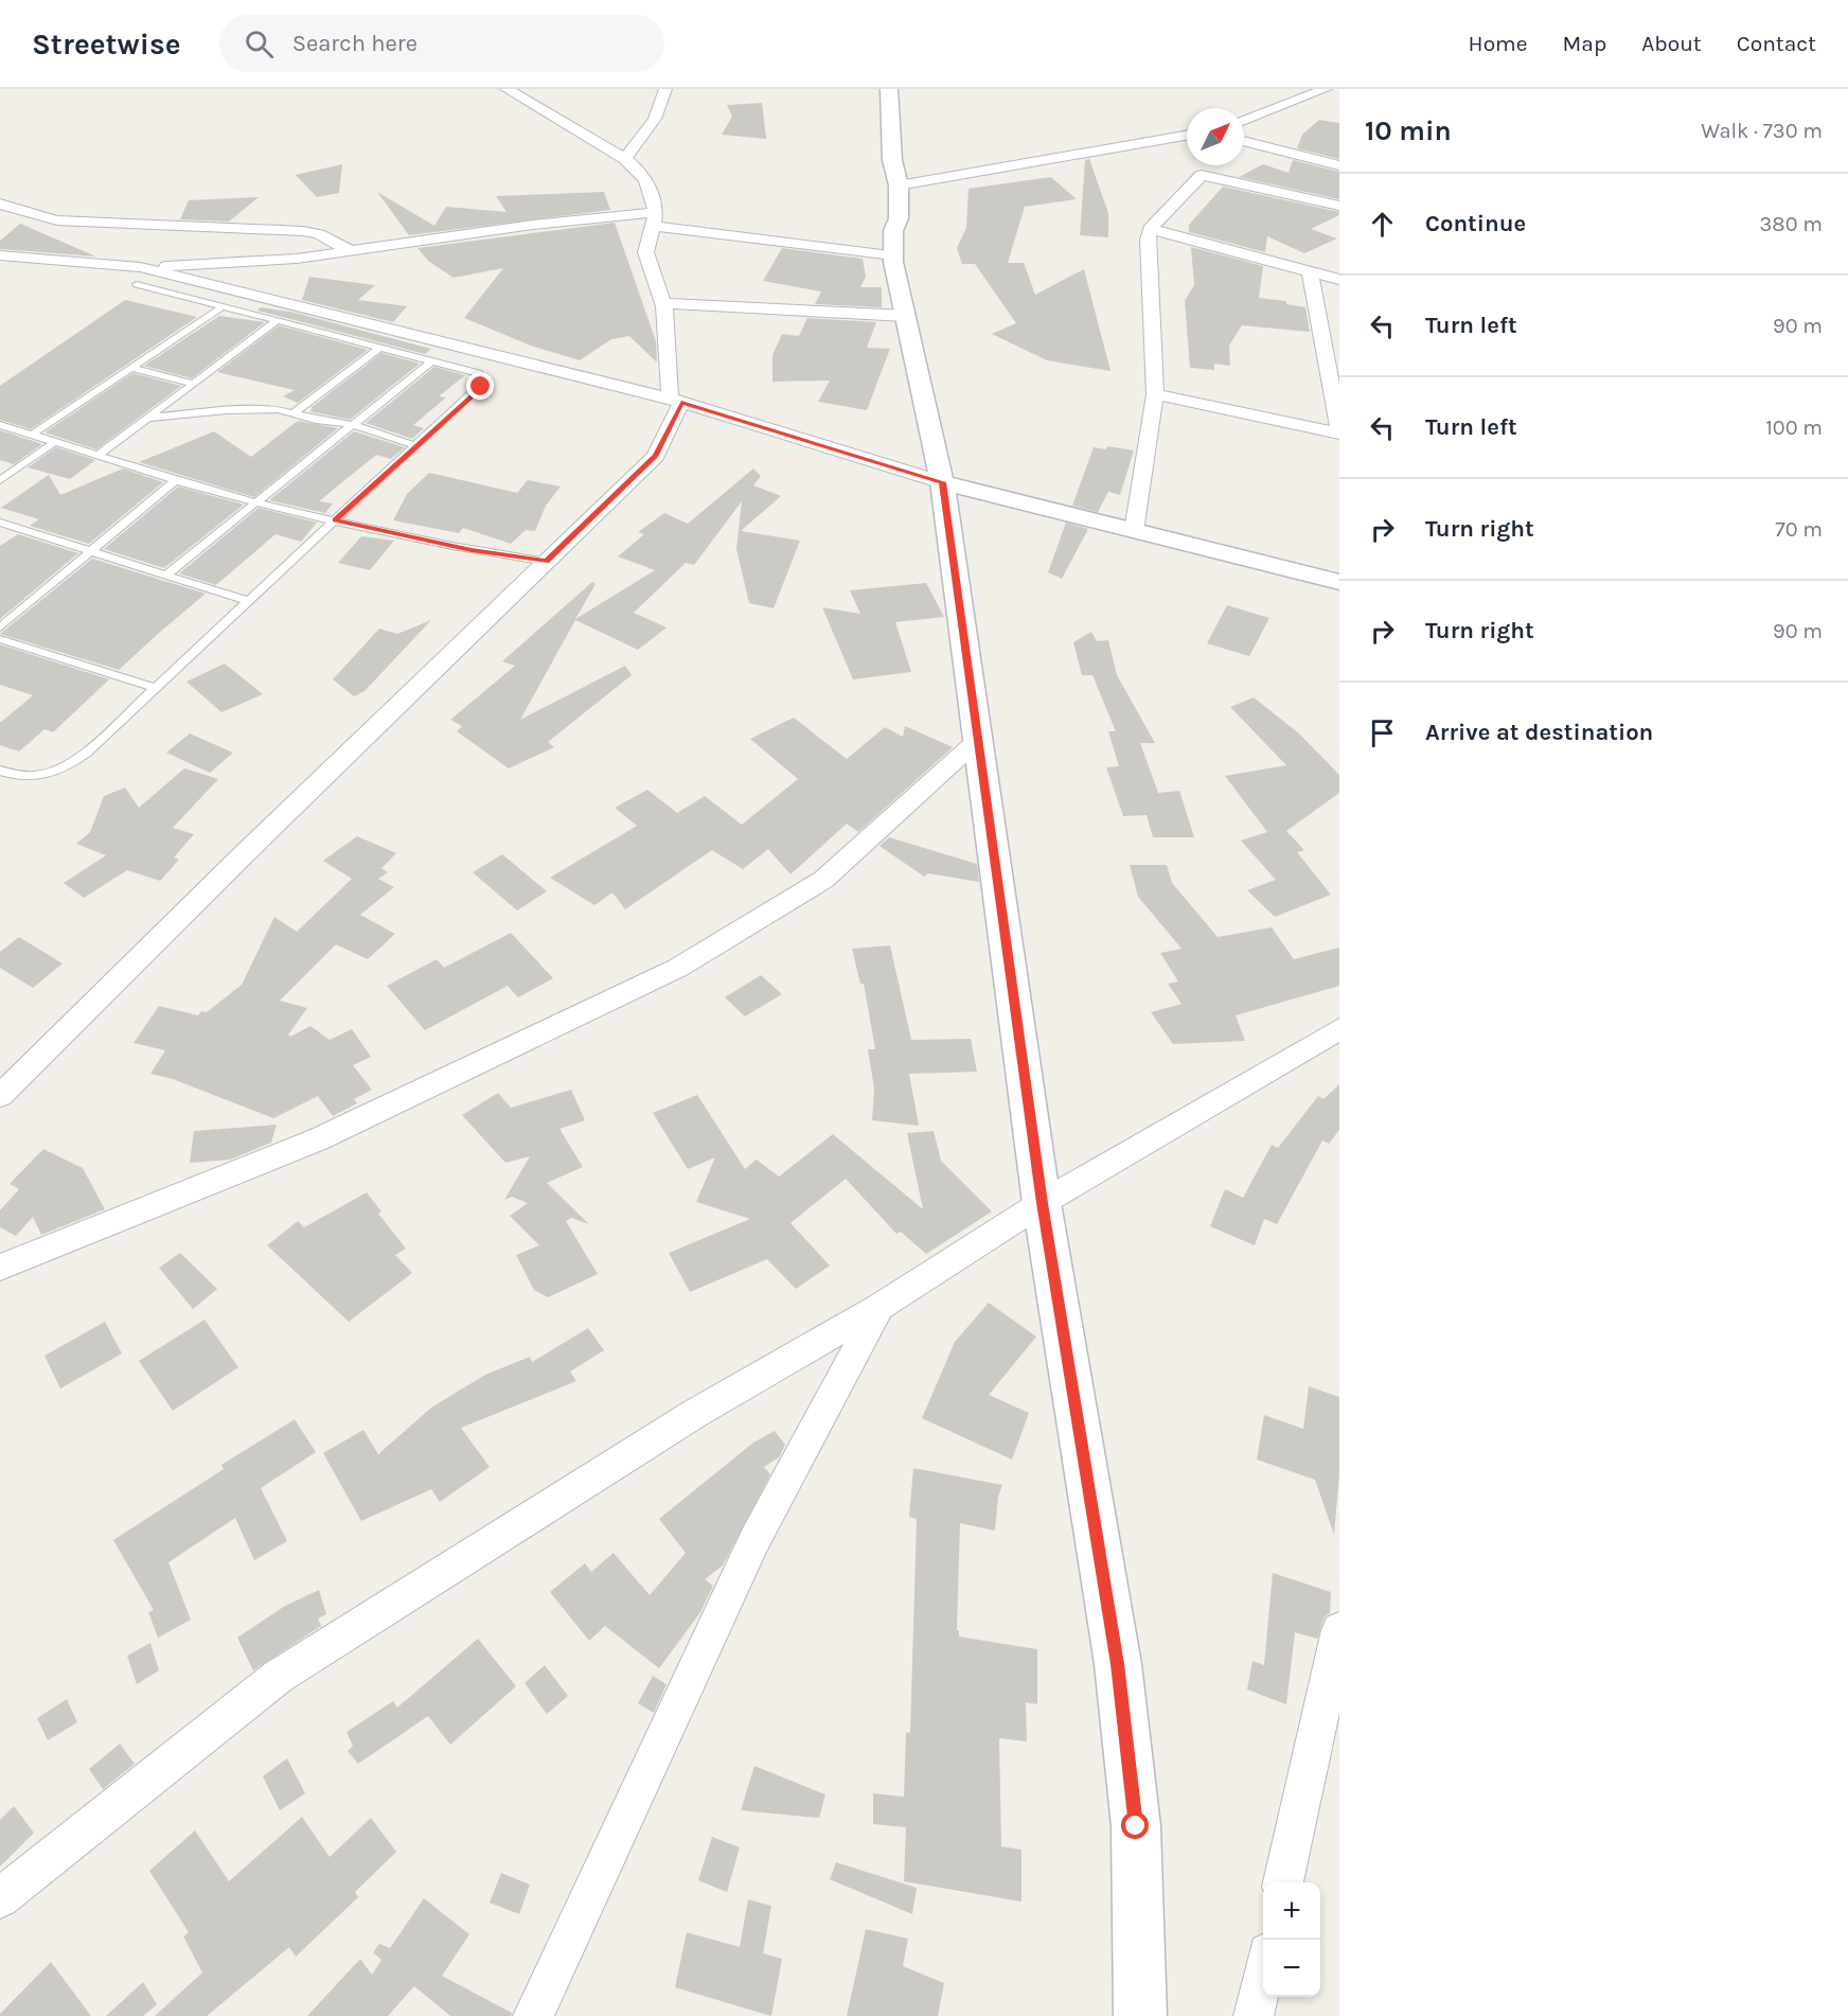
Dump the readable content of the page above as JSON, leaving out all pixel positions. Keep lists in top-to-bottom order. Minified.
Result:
{"north":"top right","page":{"header":"Streetwise","search":"Search here","nav":["Home","Map","About","Contact"],"heading":["10 min","Walk · 730 m"],"list":[["Continue","380 m"],["Turn left","90 m"],["Turn left","100 m"],["Turn right","70 m"],["Turn right","90 m"],"Arrive at destination"],"map_buttons":["+","−"]}}
